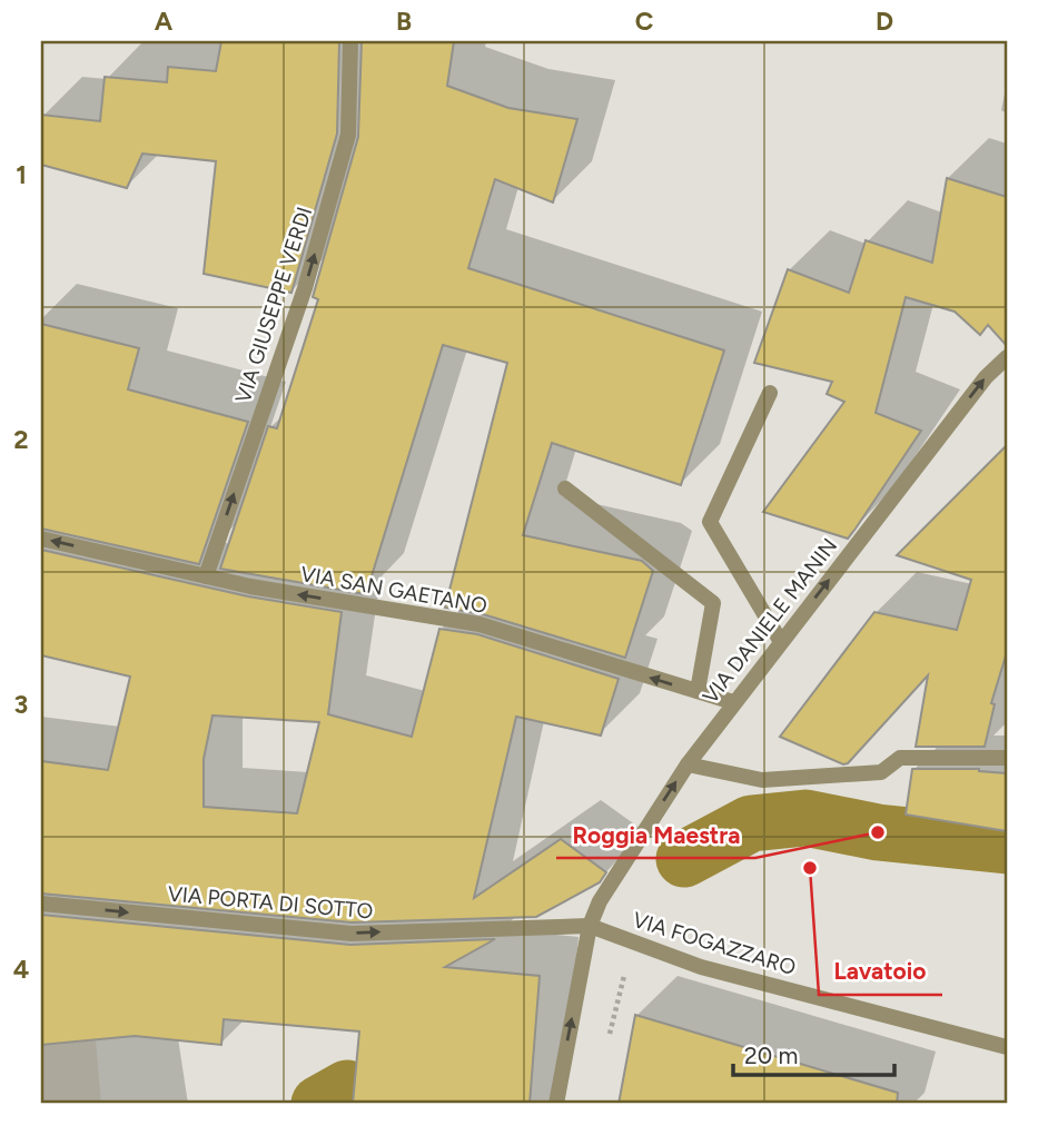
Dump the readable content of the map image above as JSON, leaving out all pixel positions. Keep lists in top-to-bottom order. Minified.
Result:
{"streets":{"street":["VIA GIUSEPPE VERDI","VIA SAN GAETANO","VIA DANIELE MANIN","VIA PORTA DI SOTTO","VIA FOGAZZARO"]},"crossings":[["VIA GIUSEPPE VERDI","VIA SAN GAETANO"],["VIA SAN GAETANO","VIA DANIELE MANIN"],["VIA DANIELE MANIN","VIA PORTA DI SOTTO"],["VIA DANIELE MANIN","VIA FOGAZZARO"],["VIA PORTA DI SOTTO","VIA FOGAZZARO"]],"one_way":["VIA GIUSEPPE VERDI","VIA SAN GAETANO","VIA DANIELE MANIN","VIA PORTA DI SOTTO"],"places":["Roggia Maestra","Lavatoio"],"scale_bar":"20 m","grid":{"columns":["A","B","C","D"],"rows":["1","2","3","4"]}}
